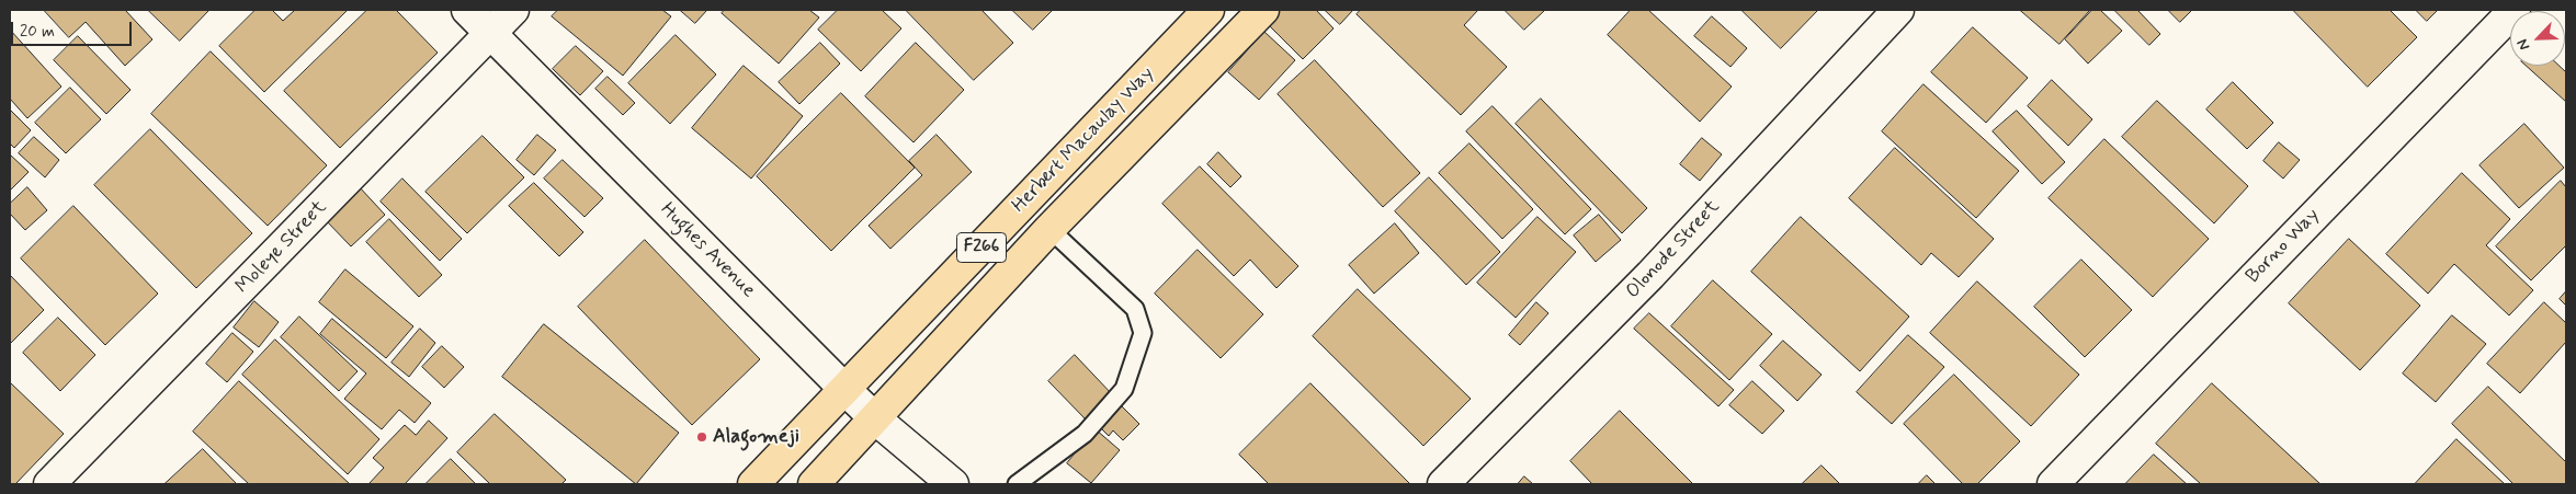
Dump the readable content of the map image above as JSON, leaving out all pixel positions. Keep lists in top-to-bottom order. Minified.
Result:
{"streets":{"highway":["Herbert Macaulay Way","F266"],"street":["Borno Way","Moleye Street","Olonode Street","Hughes Avenue"]},"crossings":[["Herbert Macaulay Way","Hughes Avenue"],["Moleye Street","Hughes Avenue"]],"places":["Alagomeji"],"scale_bar":"20 m","north":"bottom left"}
